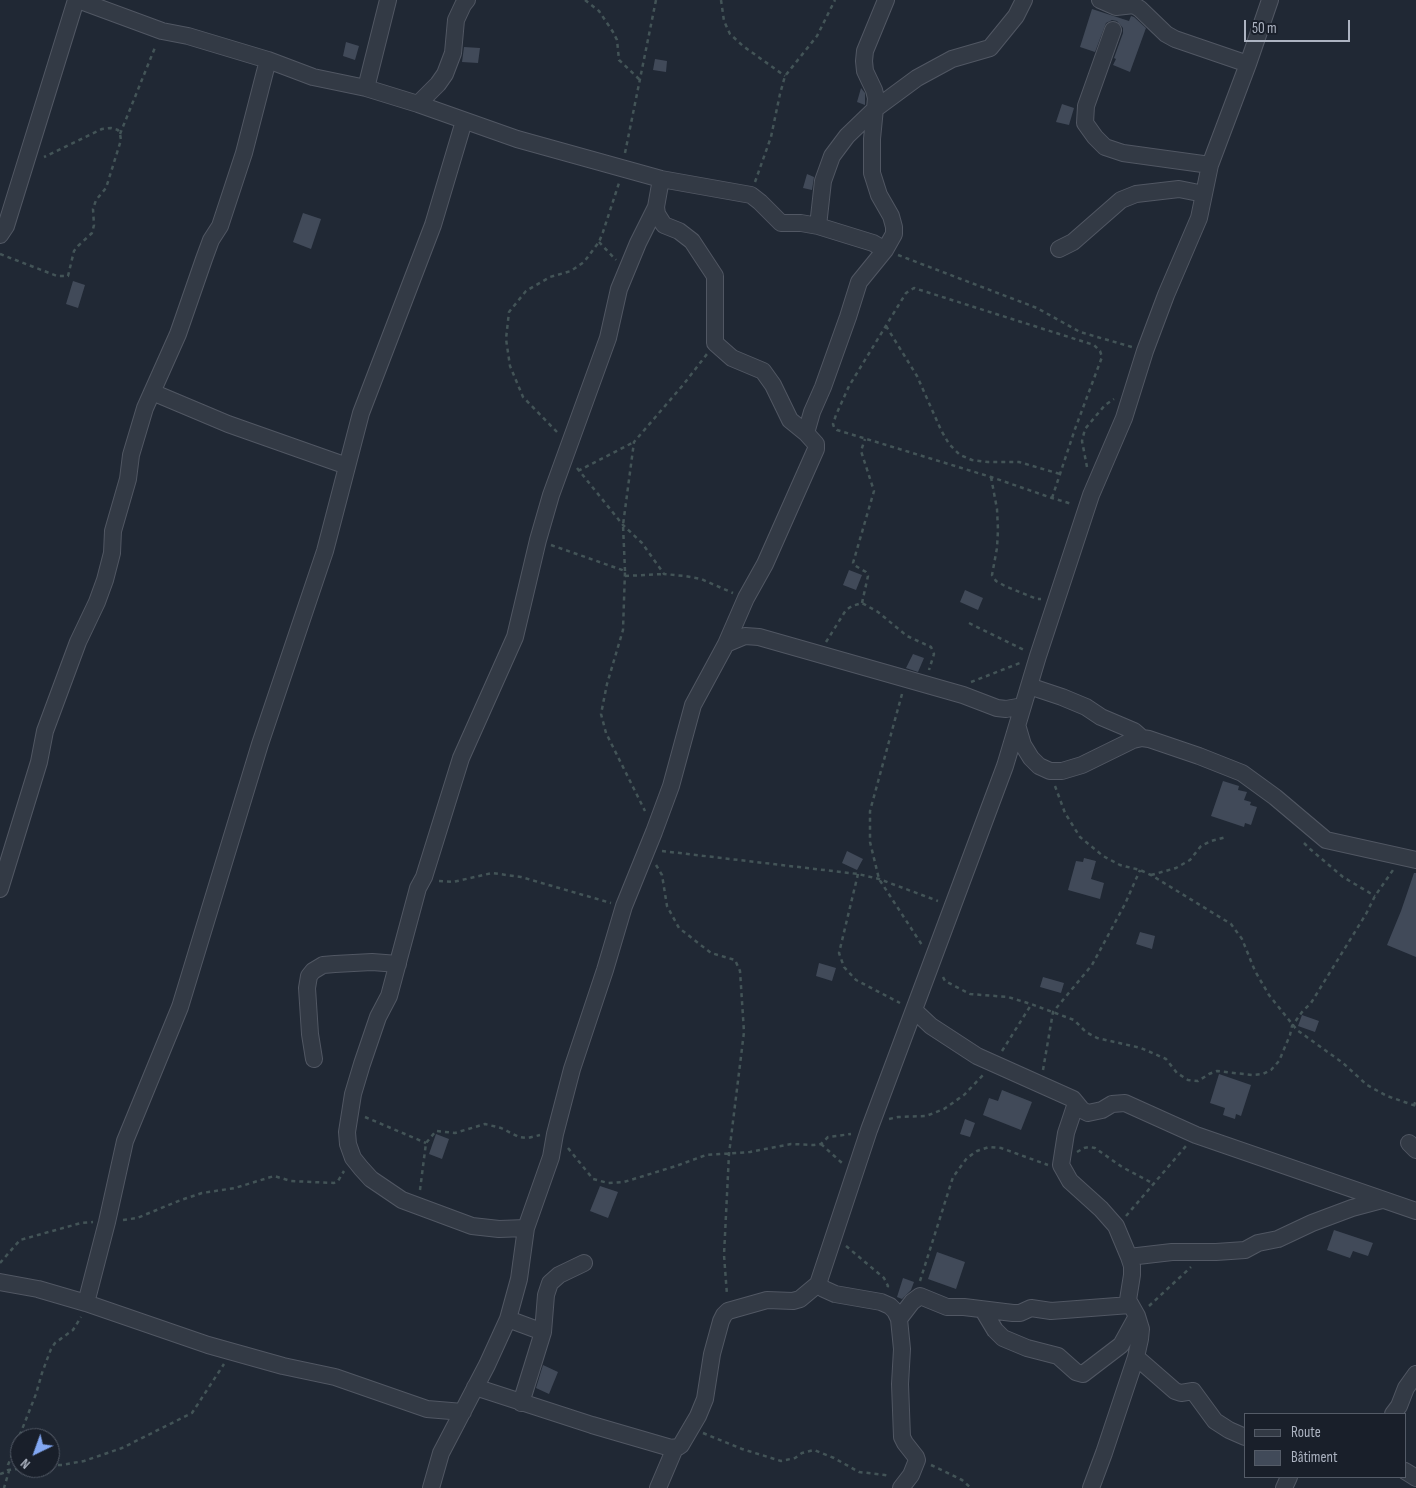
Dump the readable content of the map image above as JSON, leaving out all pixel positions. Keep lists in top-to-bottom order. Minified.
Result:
{"legend":["Route","Bâtiment"],"scale_bar":"50 m","north":"bottom left"}
